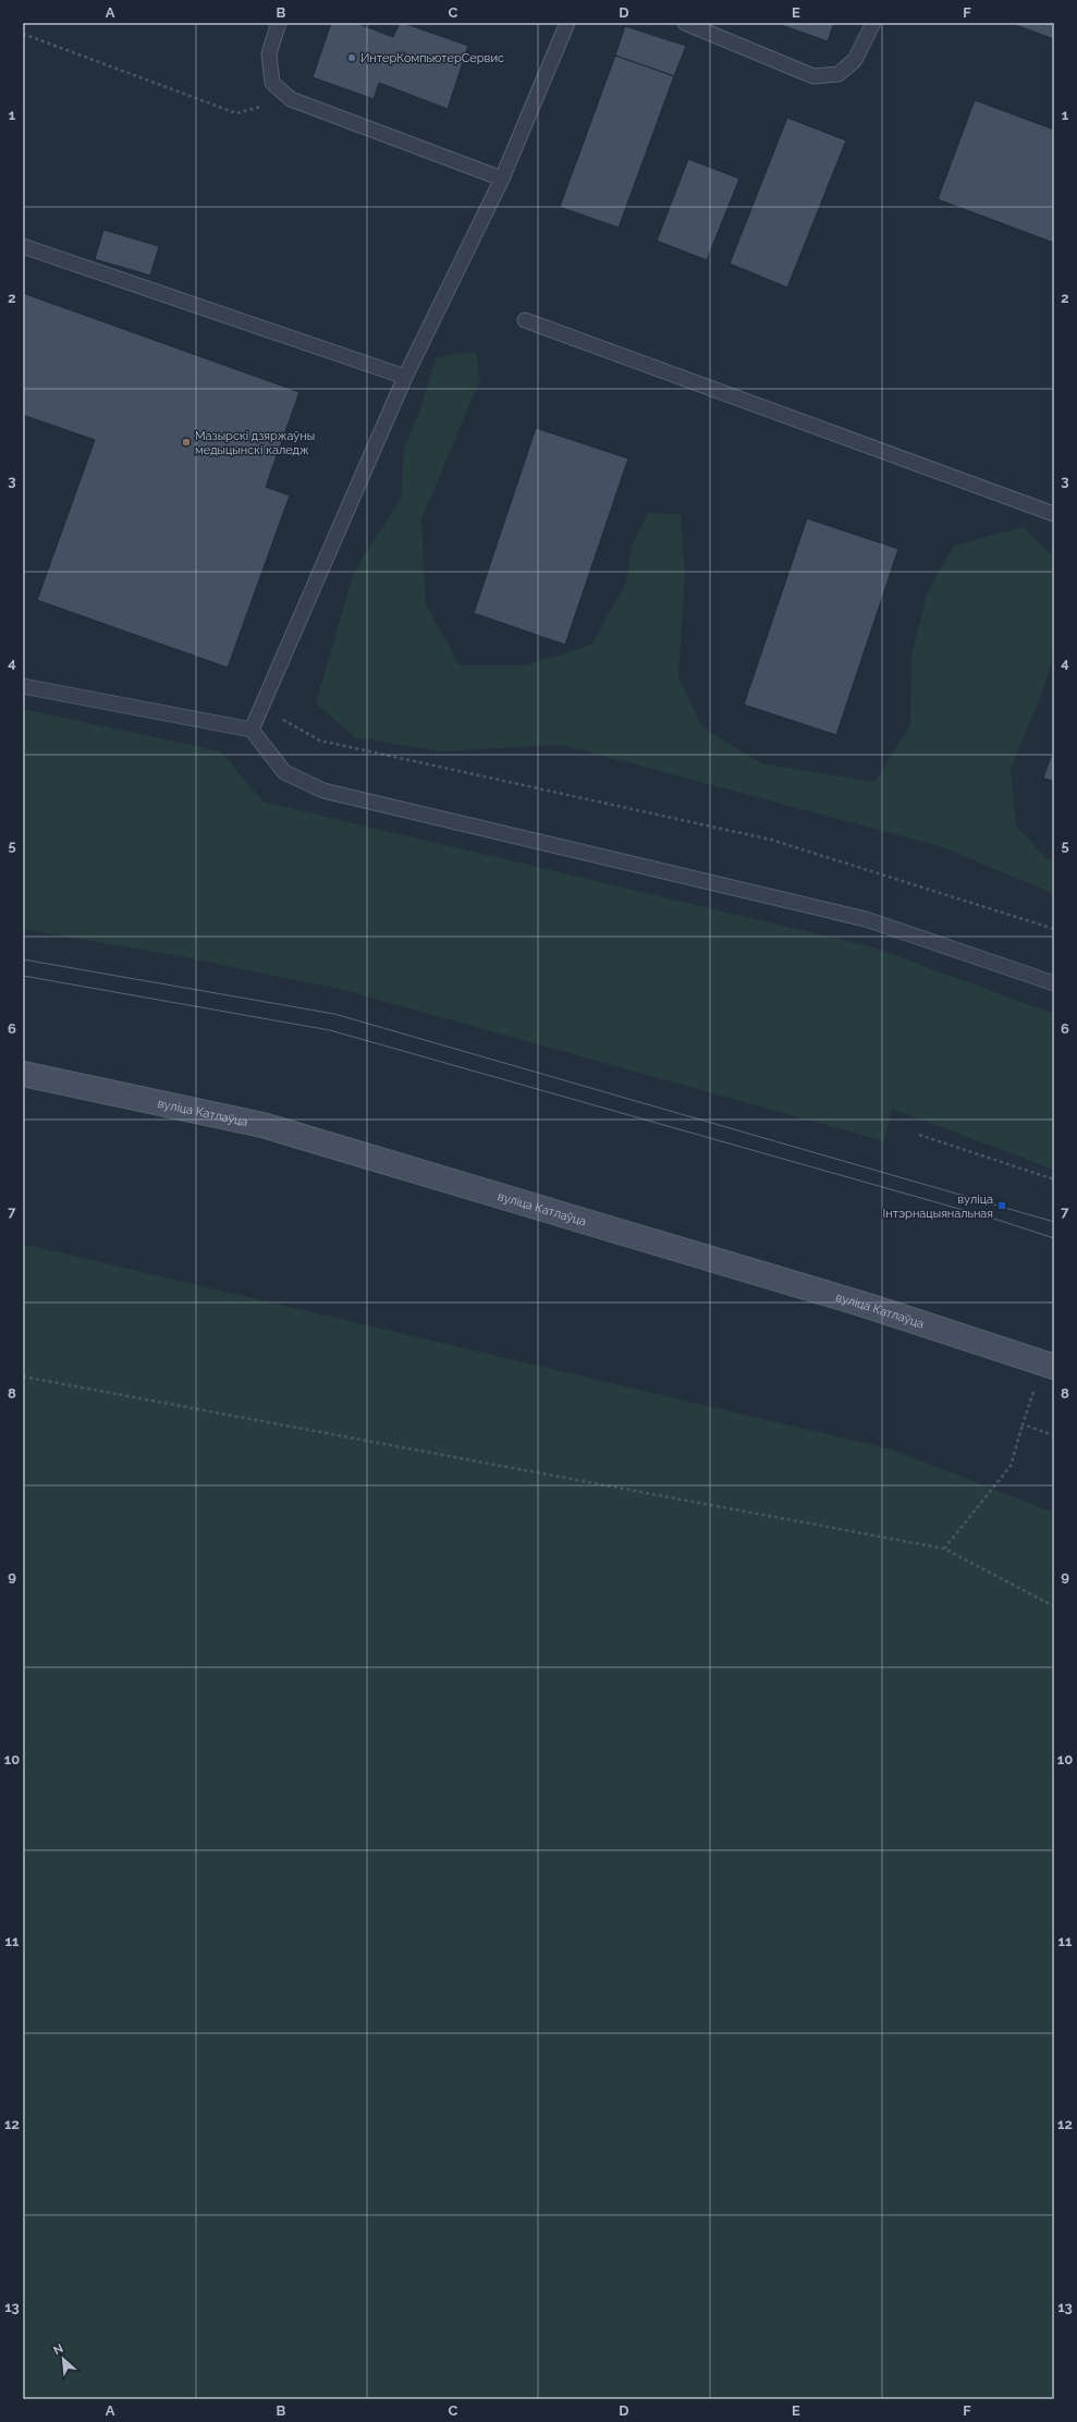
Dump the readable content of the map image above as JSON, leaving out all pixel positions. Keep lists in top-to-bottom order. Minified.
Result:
{"streets":{"main road":["вуліца Катлаўца"]},"places":{"other":["ИнтерКомпьютерСервис","Мазырскі дзяржаўны медыцынскі каледж"],"transit":["вуліца Інтэрнацыянальная"]},"north":"top left","grid":{"columns":["A","B","C","D","E","F"],"rows":["1","2","3","4","5","6","7","8","9","10","11","12","13"]}}
